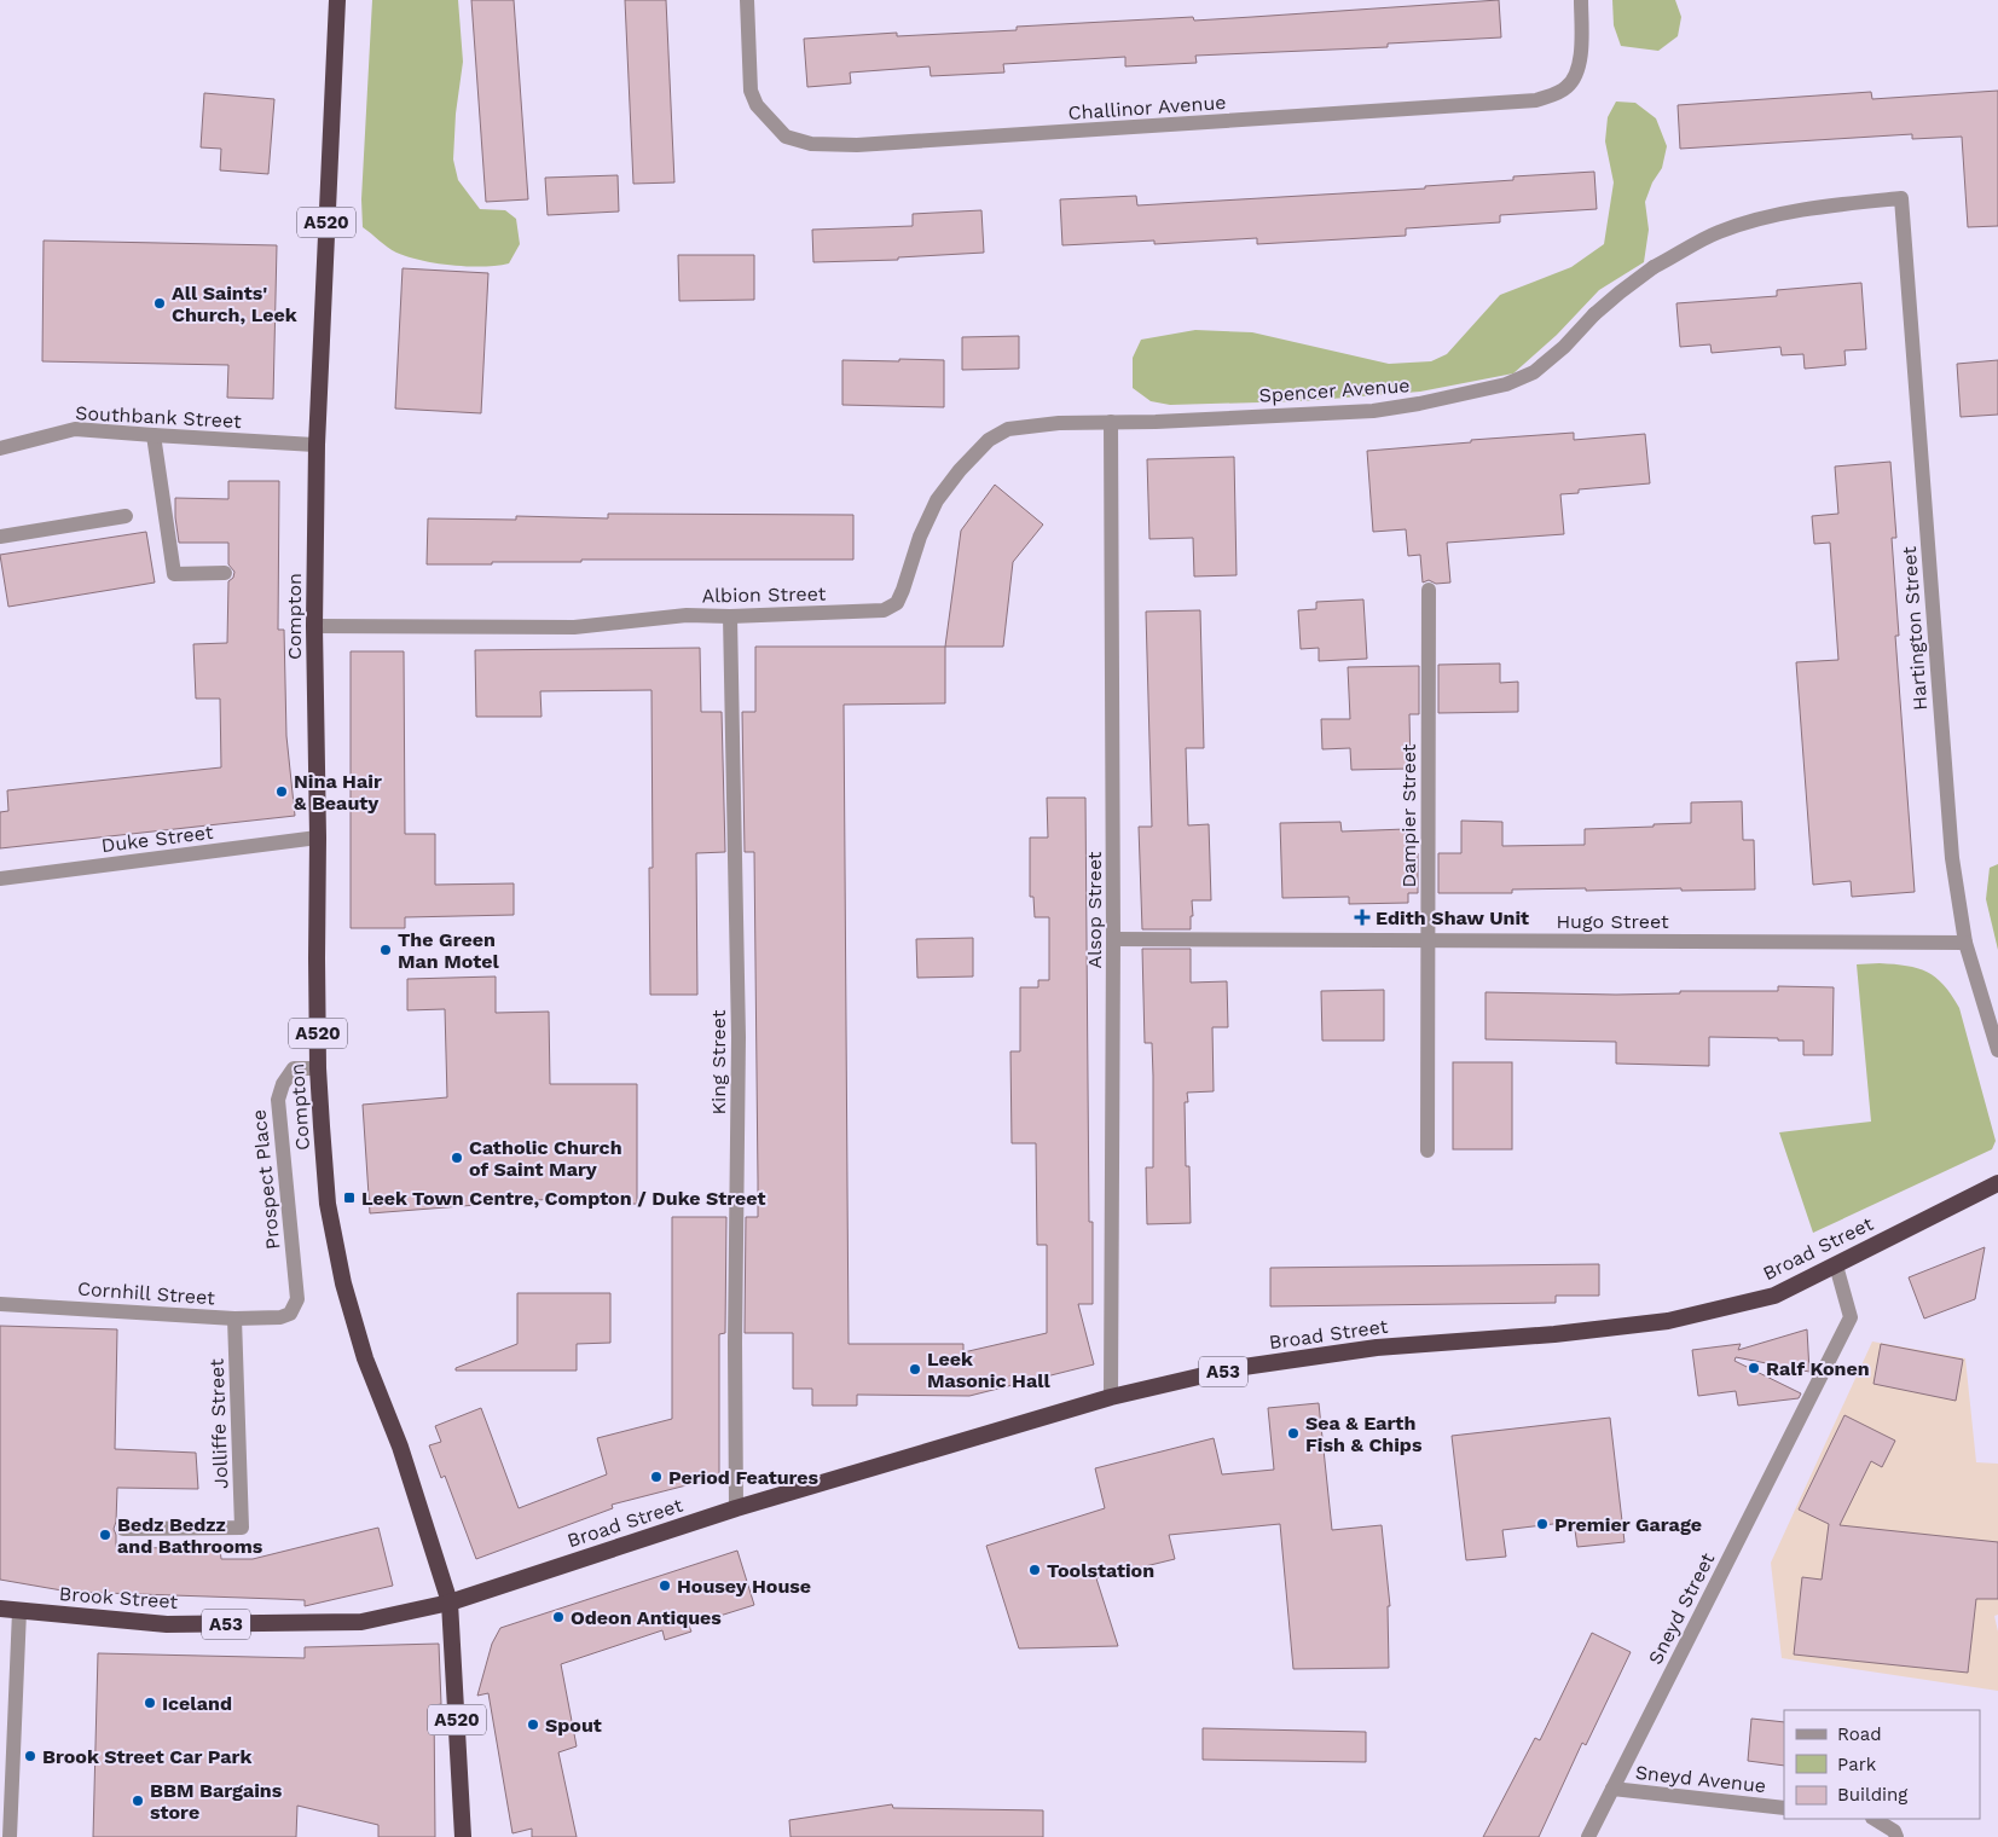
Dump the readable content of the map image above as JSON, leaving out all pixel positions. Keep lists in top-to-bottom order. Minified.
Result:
{"streets":{"highway":["A520","Compton","Broad Street","A53","Brook Street"],"street":["Challinor Avenue","Spencer Avenue","Southbank Street","Albion Street","Hartington Street","Dampier Street","Duke Street","Alsop Street","Hugo Street","King Street","Prospect Place","Cornhill Street","Jolliffe Street","Sneyd Street","Sneyd Avenue"]},"crossings":[["A520","Southbank Street"],["A520","Compton"],["A520","Broad Street"],["A520","Brook Street"],["Spencer Avenue","Albion Street"],["Spencer Avenue","Hartington Street"],["Spencer Avenue","Alsop Street"],["Southbank Street","Compton"],["Albion Street","Compton"],["Albion Street","Alsop Street"],["Albion Street","King Street"],["Compton","Duke Street"],["Compton","Prospect Place"],["Compton","Broad Street"],["Compton","Brook Street"],["Hartington Street","Hugo Street"],["Dampier Street","Hugo Street"],["Alsop Street","Hugo Street"],["Alsop Street","Broad Street"],["King Street","Broad Street"],["Prospect Place","Cornhill Street"],["Broad Street","Brook Street"],["Broad Street","Sneyd Street"],["Cornhill Street","Jolliffe Street"],["Sneyd Street","Sneyd Avenue"]],"places":{"other":["All Saints' Church, Leek","Nina Hair & Beauty","The Green Man Motel","Catholic Church of Saint Mary","Ralf Konen","Leek Masonic Hall","Sea & Earth Fish & Chips","Period Features","Premier Garage","Bedz Bedzz and Bathrooms","Toolstation","Housey House","Odeon Antiques","Iceland","Spout","Brook Street Car Park","BBM Bargains store"],"health":["Edith Shaw Unit"],"transit":["Leek Town Centre, Compton / Duke Street"]},"legend":["Road","Park","Building"]}
